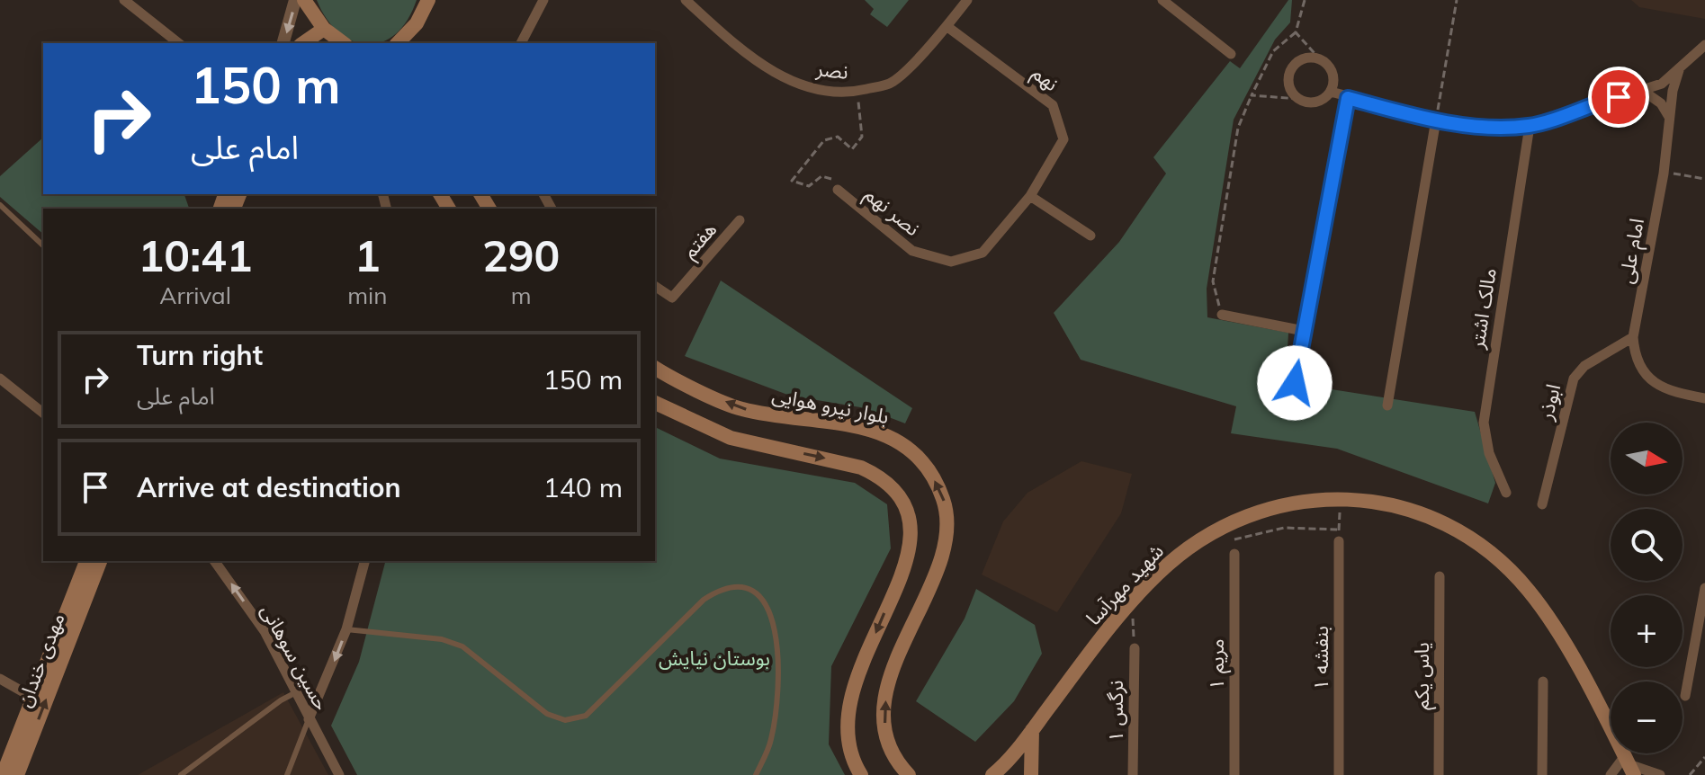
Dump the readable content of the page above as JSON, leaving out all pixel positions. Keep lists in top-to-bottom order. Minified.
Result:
{"streets":{"main road":["بلوار نیرو هوایی","شهید مهرآسا","مهدی خندان"],"street":["نصر","نهم","نصر نهم","هفتم","امام علی","مالک اشتر","ابوذر","حسین سوهانی","بنفشه ۱","مریم ۱","یاس یکم","نرگس ۱"]},"crossings":[["نصر","نهم"],["نهم","نصر نهم"],["امام علی","ابوذر"]],"one_way":["حسین سوهانی"],"parks":["بوستان نیایش"],"north":"right","page":{"turn":["150 m","امام علی"],"eta":["10:41","Arrival","1","min","290","m"],"list":[{"name":"Turn right","note":"امام علی","value":"150 m"},{"name":"Arrive at destination","value":"140 m"}],"map_buttons":["+","−"]}}
